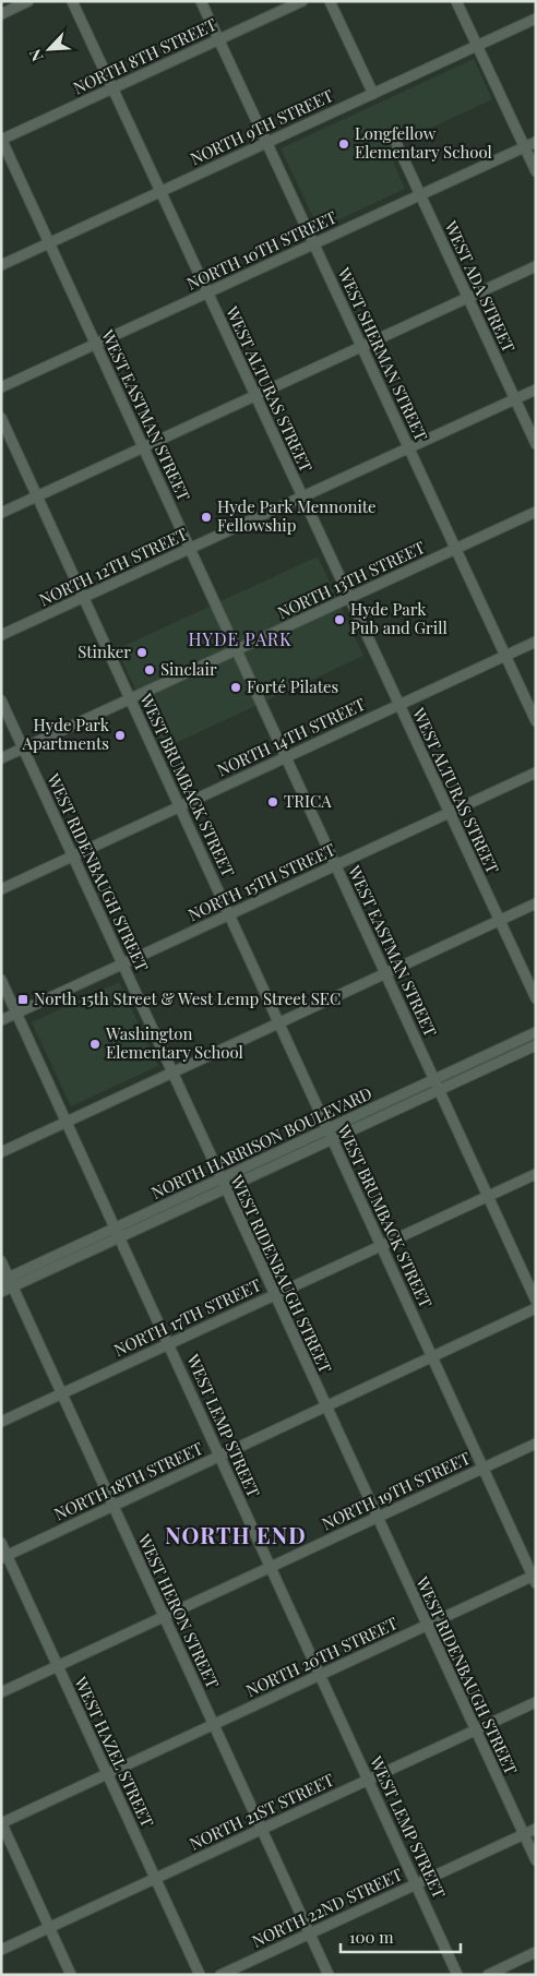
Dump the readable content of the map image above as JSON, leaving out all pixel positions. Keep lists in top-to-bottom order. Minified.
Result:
{"streets":{"street":["NORTH 8TH STREET","NORTH 9TH STREET","NORTH 10TH STREET","WEST ADA STREET","WEST SHERMAN STREET","WEST ALTURAS STREET","WEST EASTMAN STREET","NORTH 12TH STREET","NORTH 13TH STREET","NORTH 14TH STREET","WEST BRUMBACK STREET","WEST RIDENBAUGH STREET","NORTH 15TH STREET","NORTH HARRISON BOULEVARD","NORTH 17TH STREET","WEST LEMP STREET","NORTH 18TH STREET","NORTH 19TH STREET","WEST HERON STREET","NORTH 20TH STREET","WEST HAZEL STREET","NORTH 21ST STREET","NORTH 22ND STREET"]},"crossings":[["NORTH 8TH STREET","WEST SHERMAN STREET"],["NORTH 8TH STREET","WEST ALTURAS STREET"],["NORTH 8TH STREET","WEST EASTMAN STREET"],["NORTH 9TH STREET","WEST SHERMAN STREET"],["NORTH 9TH STREET","WEST ALTURAS STREET"],["NORTH 9TH STREET","WEST EASTMAN STREET"],["NORTH 10TH STREET","WEST ADA STREET"],["NORTH 10TH STREET","WEST SHERMAN STREET"],["NORTH 10TH STREET","WEST ALTURAS STREET"],["NORTH 10TH STREET","WEST EASTMAN STREET"],["WEST ADA STREET","NORTH 12TH STREET"],["WEST SHERMAN STREET","NORTH 12TH STREET"],["WEST SHERMAN STREET","NORTH 13TH STREET"],["WEST SHERMAN STREET","NORTH 14TH STREET"],["WEST ALTURAS STREET","NORTH 12TH STREET"],["WEST ALTURAS STREET","NORTH 13TH STREET"],["WEST ALTURAS STREET","NORTH 14TH STREET"],["WEST ALTURAS STREET","NORTH 15TH STREET"],["WEST EASTMAN STREET","NORTH 12TH STREET"],["WEST EASTMAN STREET","NORTH 13TH STREET"],["WEST EASTMAN STREET","NORTH 14TH STREET"],["WEST EASTMAN STREET","NORTH 15TH STREET"],["WEST EASTMAN STREET","NORTH HARRISON BOULEVARD"],["WEST EASTMAN STREET","NORTH 17TH STREET"],["NORTH 12TH STREET","WEST BRUMBACK STREET"],["NORTH 13TH STREET","WEST BRUMBACK STREET"],["NORTH 13TH STREET","WEST RIDENBAUGH STREET"],["NORTH 14TH STREET","WEST BRUMBACK STREET"],["NORTH 14TH STREET","WEST RIDENBAUGH STREET"],["WEST BRUMBACK STREET","NORTH 15TH STREET"],["WEST BRUMBACK STREET","NORTH HARRISON BOULEVARD"],["WEST BRUMBACK STREET","NORTH 17TH STREET"],["WEST BRUMBACK STREET","NORTH 18TH STREET"],["WEST BRUMBACK STREET","NORTH 19TH STREET"],["WEST BRUMBACK STREET","NORTH 20TH STREET"],["WEST RIDENBAUGH STREET","NORTH 15TH STREET"],["WEST RIDENBAUGH STREET","NORTH HARRISON BOULEVARD"],["WEST RIDENBAUGH STREET","NORTH 17TH STREET"],["WEST RIDENBAUGH STREET","NORTH 18TH STREET"],["WEST RIDENBAUGH STREET","NORTH 19TH STREET"],["WEST RIDENBAUGH STREET","NORTH 20TH STREET"],["WEST RIDENBAUGH STREET","NORTH 21ST STREET"],["WEST RIDENBAUGH STREET","NORTH 22ND STREET"],["NORTH 15TH STREET","WEST LEMP STREET"],["NORTH HARRISON BOULEVARD","WEST LEMP STREET"],["NORTH HARRISON BOULEVARD","WEST HERON STREET"],["NORTH 17TH STREET","WEST LEMP STREET"],["NORTH 17TH STREET","WEST HERON STREET"],["WEST LEMP STREET","NORTH 18TH STREET"],["WEST LEMP STREET","NORTH 19TH STREET"],["WEST LEMP STREET","NORTH 20TH STREET"],["WEST LEMP STREET","NORTH 21ST STREET"],["WEST LEMP STREET","NORTH 22ND STREET"],["NORTH 18TH STREET","WEST HERON STREET"],["NORTH 18TH STREET","WEST HAZEL STREET"],["NORTH 19TH STREET","WEST HERON STREET"],["NORTH 19TH STREET","WEST HAZEL STREET"],["WEST HERON STREET","NORTH 20TH STREET"],["WEST HERON STREET","NORTH 21ST STREET"],["WEST HERON STREET","NORTH 22ND STREET"],["NORTH 20TH STREET","WEST HAZEL STREET"],["WEST HAZEL STREET","NORTH 21ST STREET"]],"districts":["HYDE PARK","NORTH END"],"places":{"other":["Longfellow Elementary School","Hyde Park Mennonite Fellowship","Hyde Park Pub and Grill","Stinker","Sinclair","Forté Pilates","Hyde Park Apartments","TRICA","Washington Elementary School"],"transit":["North 15th Street & West Lemp Street SEC"]},"scale_bar":"100 m","north":"bottom left"}
